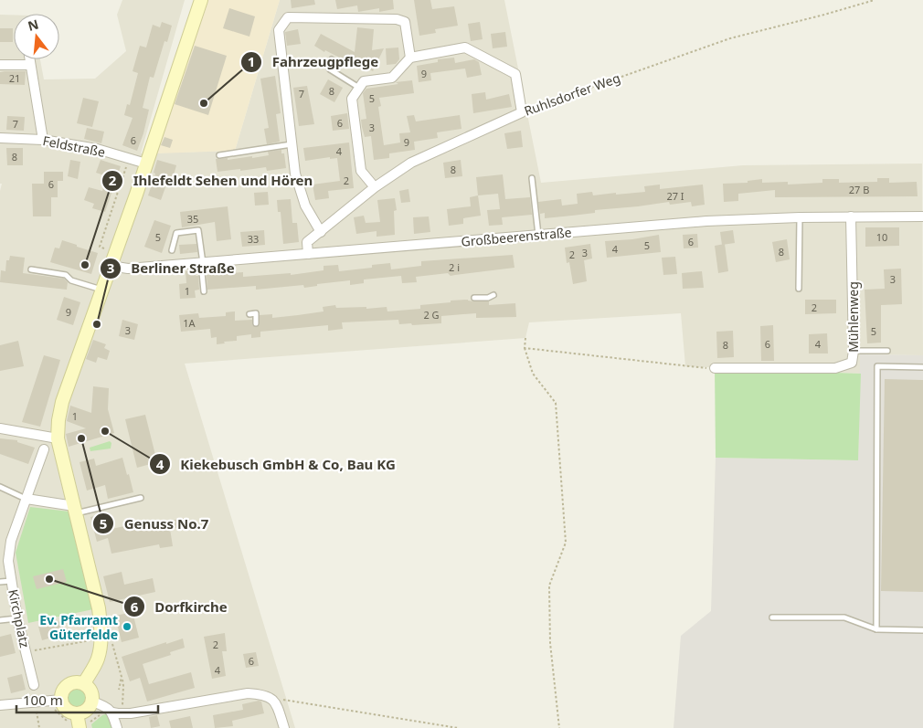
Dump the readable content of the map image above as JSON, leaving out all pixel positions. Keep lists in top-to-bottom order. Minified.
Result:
{"streets":{"street":["Ruhlsdorfer Weg","Feldstraße","Großbeerenstraße","Mühlenweg","Kirchplatz"]},"crossings":[["Ruhlsdorfer Weg","Großbeerenstraße"],["Großbeerenstraße","Mühlenweg"]],"places":["Fahrzeugpflege","Ihlefeldt Sehen und Hören","Berliner Straße","Kiekebusch GmbH & Co, Bau KG","Genuss No.7","Dorfkirche","Ev. Pfarramt Güterfelde"],"house_numbers":["9","21","8","7","5","6","7","3","6","9","4","8","8","2","6","27 B","27 I","35","5","10","33","6","5","4","8","3","2","2 i","3","1","2","9","2 G","1A","3","5","6","4","8","1","2","6","4"],"scale_bar":"100 m","north":"top"}
